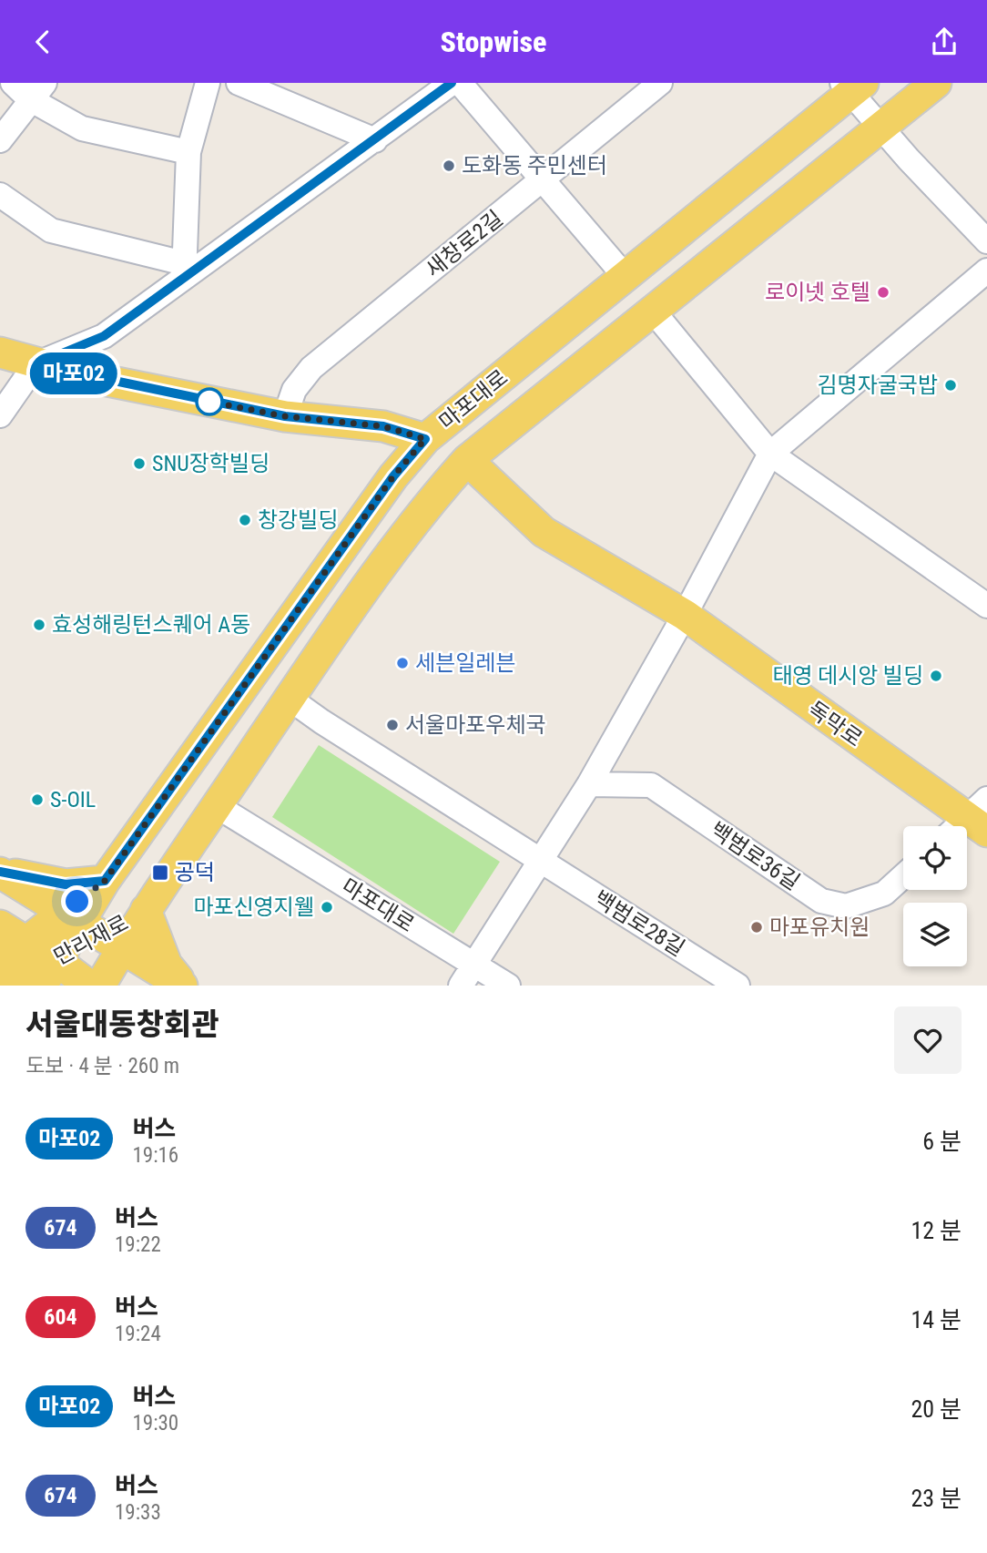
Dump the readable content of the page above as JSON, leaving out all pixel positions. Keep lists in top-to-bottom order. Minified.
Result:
{"streets":{"main road":["마포대로","독막로","만리재로"],"street":["새창로2길","백범로36길","백범로28길"]},"crossings":[["마포대로","독막로"],["마포대로","만리재로"]],"places":{"other":["도화동 주민센터","로이넷 호텔","김명자굴국밥","SNU장학빌딩","창강빌딩","효성해링턴스퀘어 A동","세븐일레븐","태영 데시앙 빌딩","서울마포우체국","S-OIL","마포신영지웰","마포유치원"],"transit":["공덕"]},"lines":["bus line 마포02"],"page":{"header":"Stopwise","on_map":"마포02","heading":["서울대동창회관","도보 · 4 분 · 260 m"],"list":[{"mark":"마포02","name":"버스","note":"19:16","value":"6 분"},{"mark":"674","name":"버스","note":"19:22","value":"12 분"},{"mark":"604","name":"버스","note":"19:24","value":"14 분"},{"mark":"마포02","name":"버스","note":"19:30","value":"20 분"},{"mark":"674","name":"버스","note":"19:33","value":"23 분"}]}}
